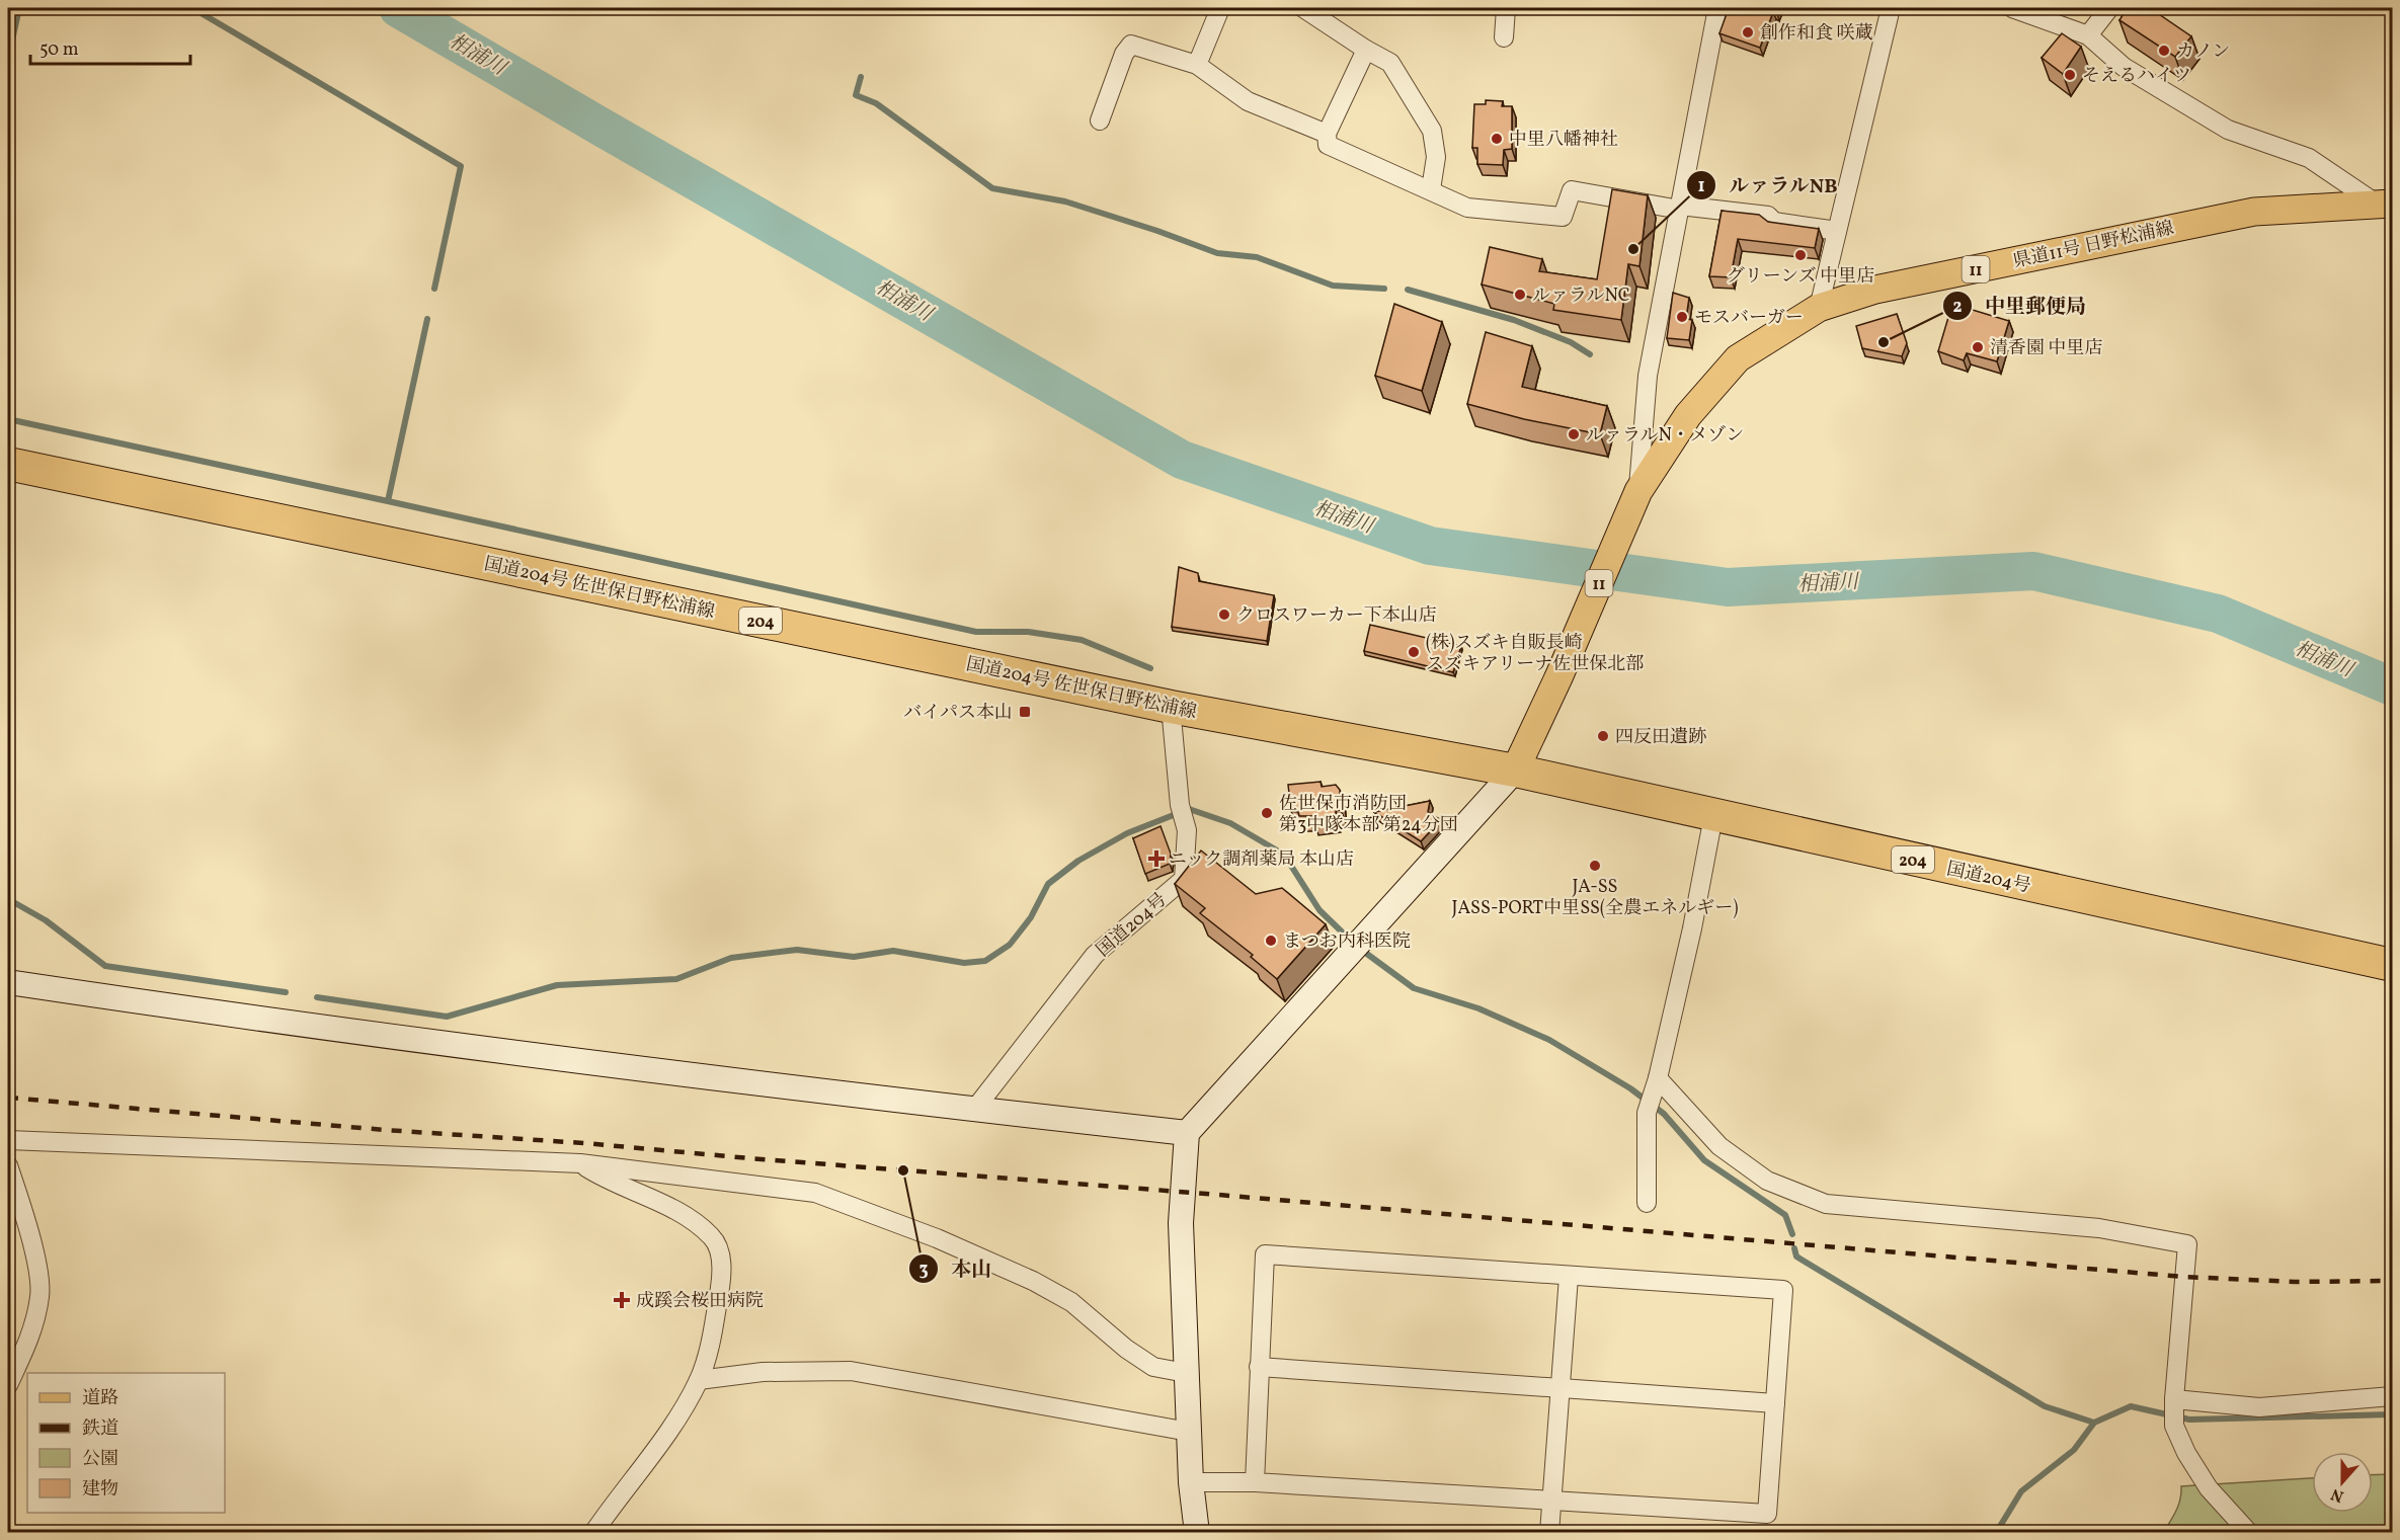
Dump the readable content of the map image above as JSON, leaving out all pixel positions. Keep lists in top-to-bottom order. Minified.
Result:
{"streets":{"highway":["国道204号 佐世保日野松浦線","204","国道204号"],"main road":["県道11号 日野松浦線","11"]},"crossings":[["県道11号 日野松浦線","国道204号 佐世保日野松浦線"],["県道11号 日野松浦線","国道204号"],["国道204号 佐世保日野松浦線","国道204号"]],"water":["相浦川"],"places":{"other":["創作和食 咲蔵","カノン","そえるハイツ","中里八幡神社","ルァラルNB","グリーンズ 中里店","ルァラルNC","モスバーガー","中里郵便局","清香園 中里店","ルァラルN・メゾン","クロスワーカー下本山店","(株)スズキ自販長崎 スズキアリーナ佐世保北部","四反田遺跡","佐世保市消防団 第3中隊本部 第24分団","JA-SS JASS-PORT中里SS(全農エネルギー)","まつお内科医院","本山"],"transit":["バイパス本山"],"health":["ニック調剤薬局 本山店","成蹊会桜田病院"]},"legend":["道路","鉄道","公園","建物"],"scale_bar":"50 m","north":"bottom"}
